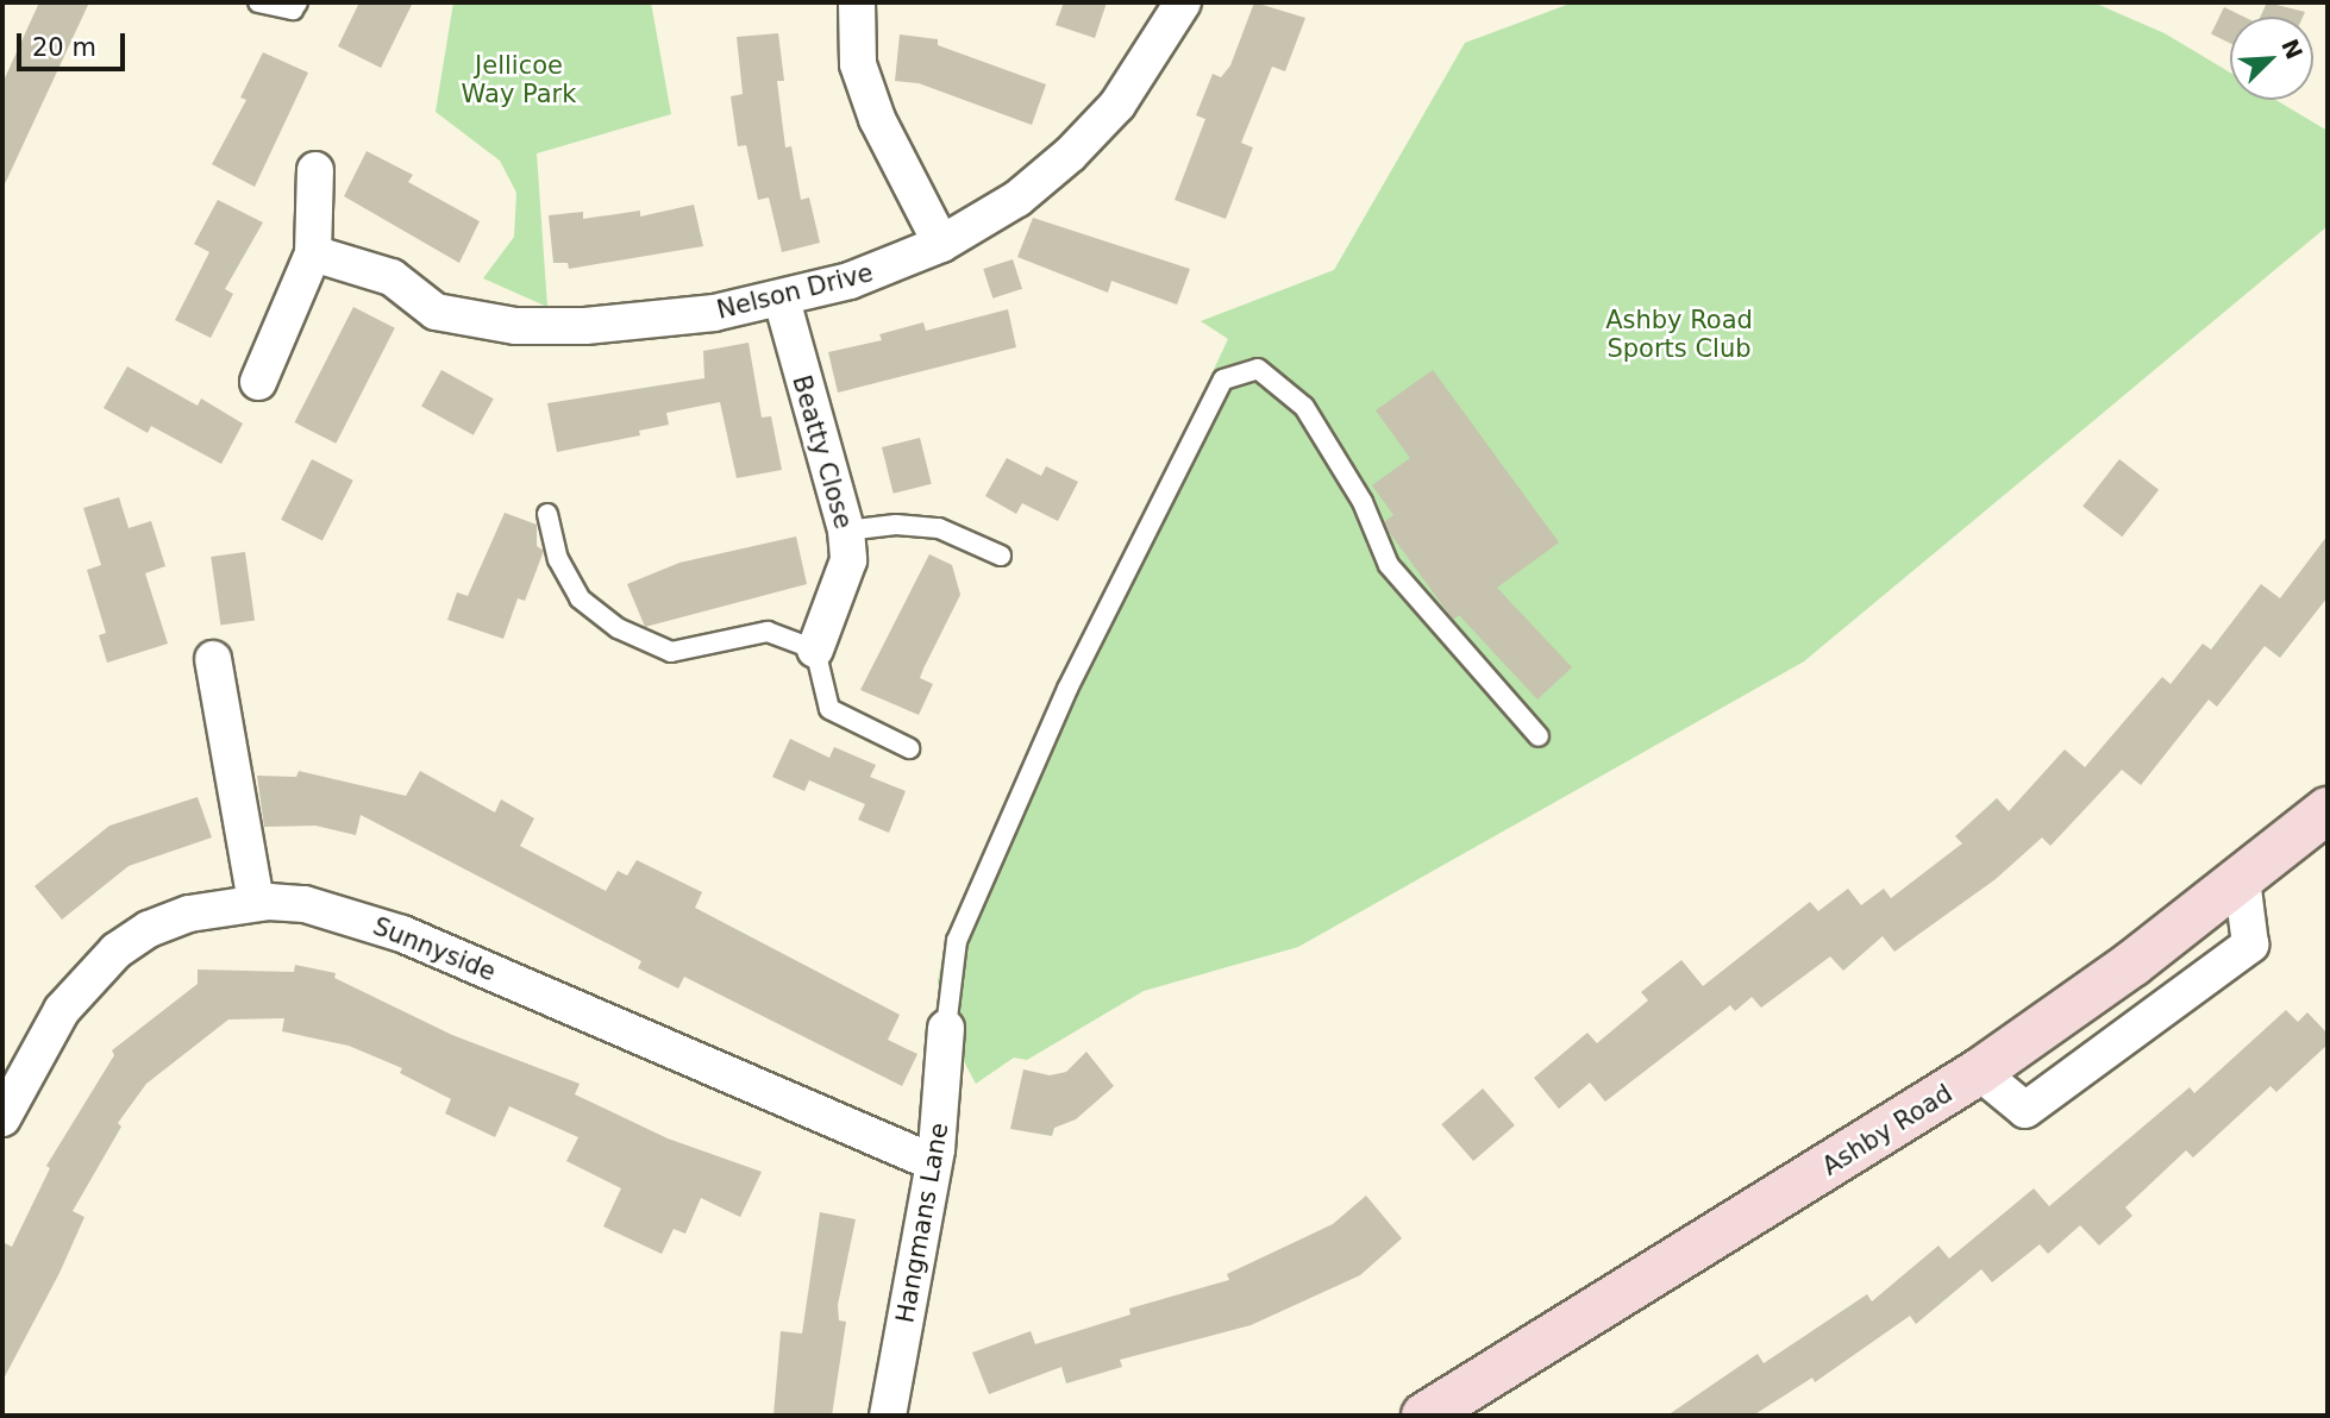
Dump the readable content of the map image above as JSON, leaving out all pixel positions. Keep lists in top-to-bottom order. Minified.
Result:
{"streets":{"main road":["Ashby Road"],"street":["Nelson Drive","Beatty Close","Sunnyside","Hangmans Lane"]},"crossings":[["Nelson Drive","Beatty Close"],["Sunnyside","Hangmans Lane"]],"parks":["Jellicoe Way Park","Ashby Road Sports Club"],"scale_bar":"20 m","north":"top right"}
